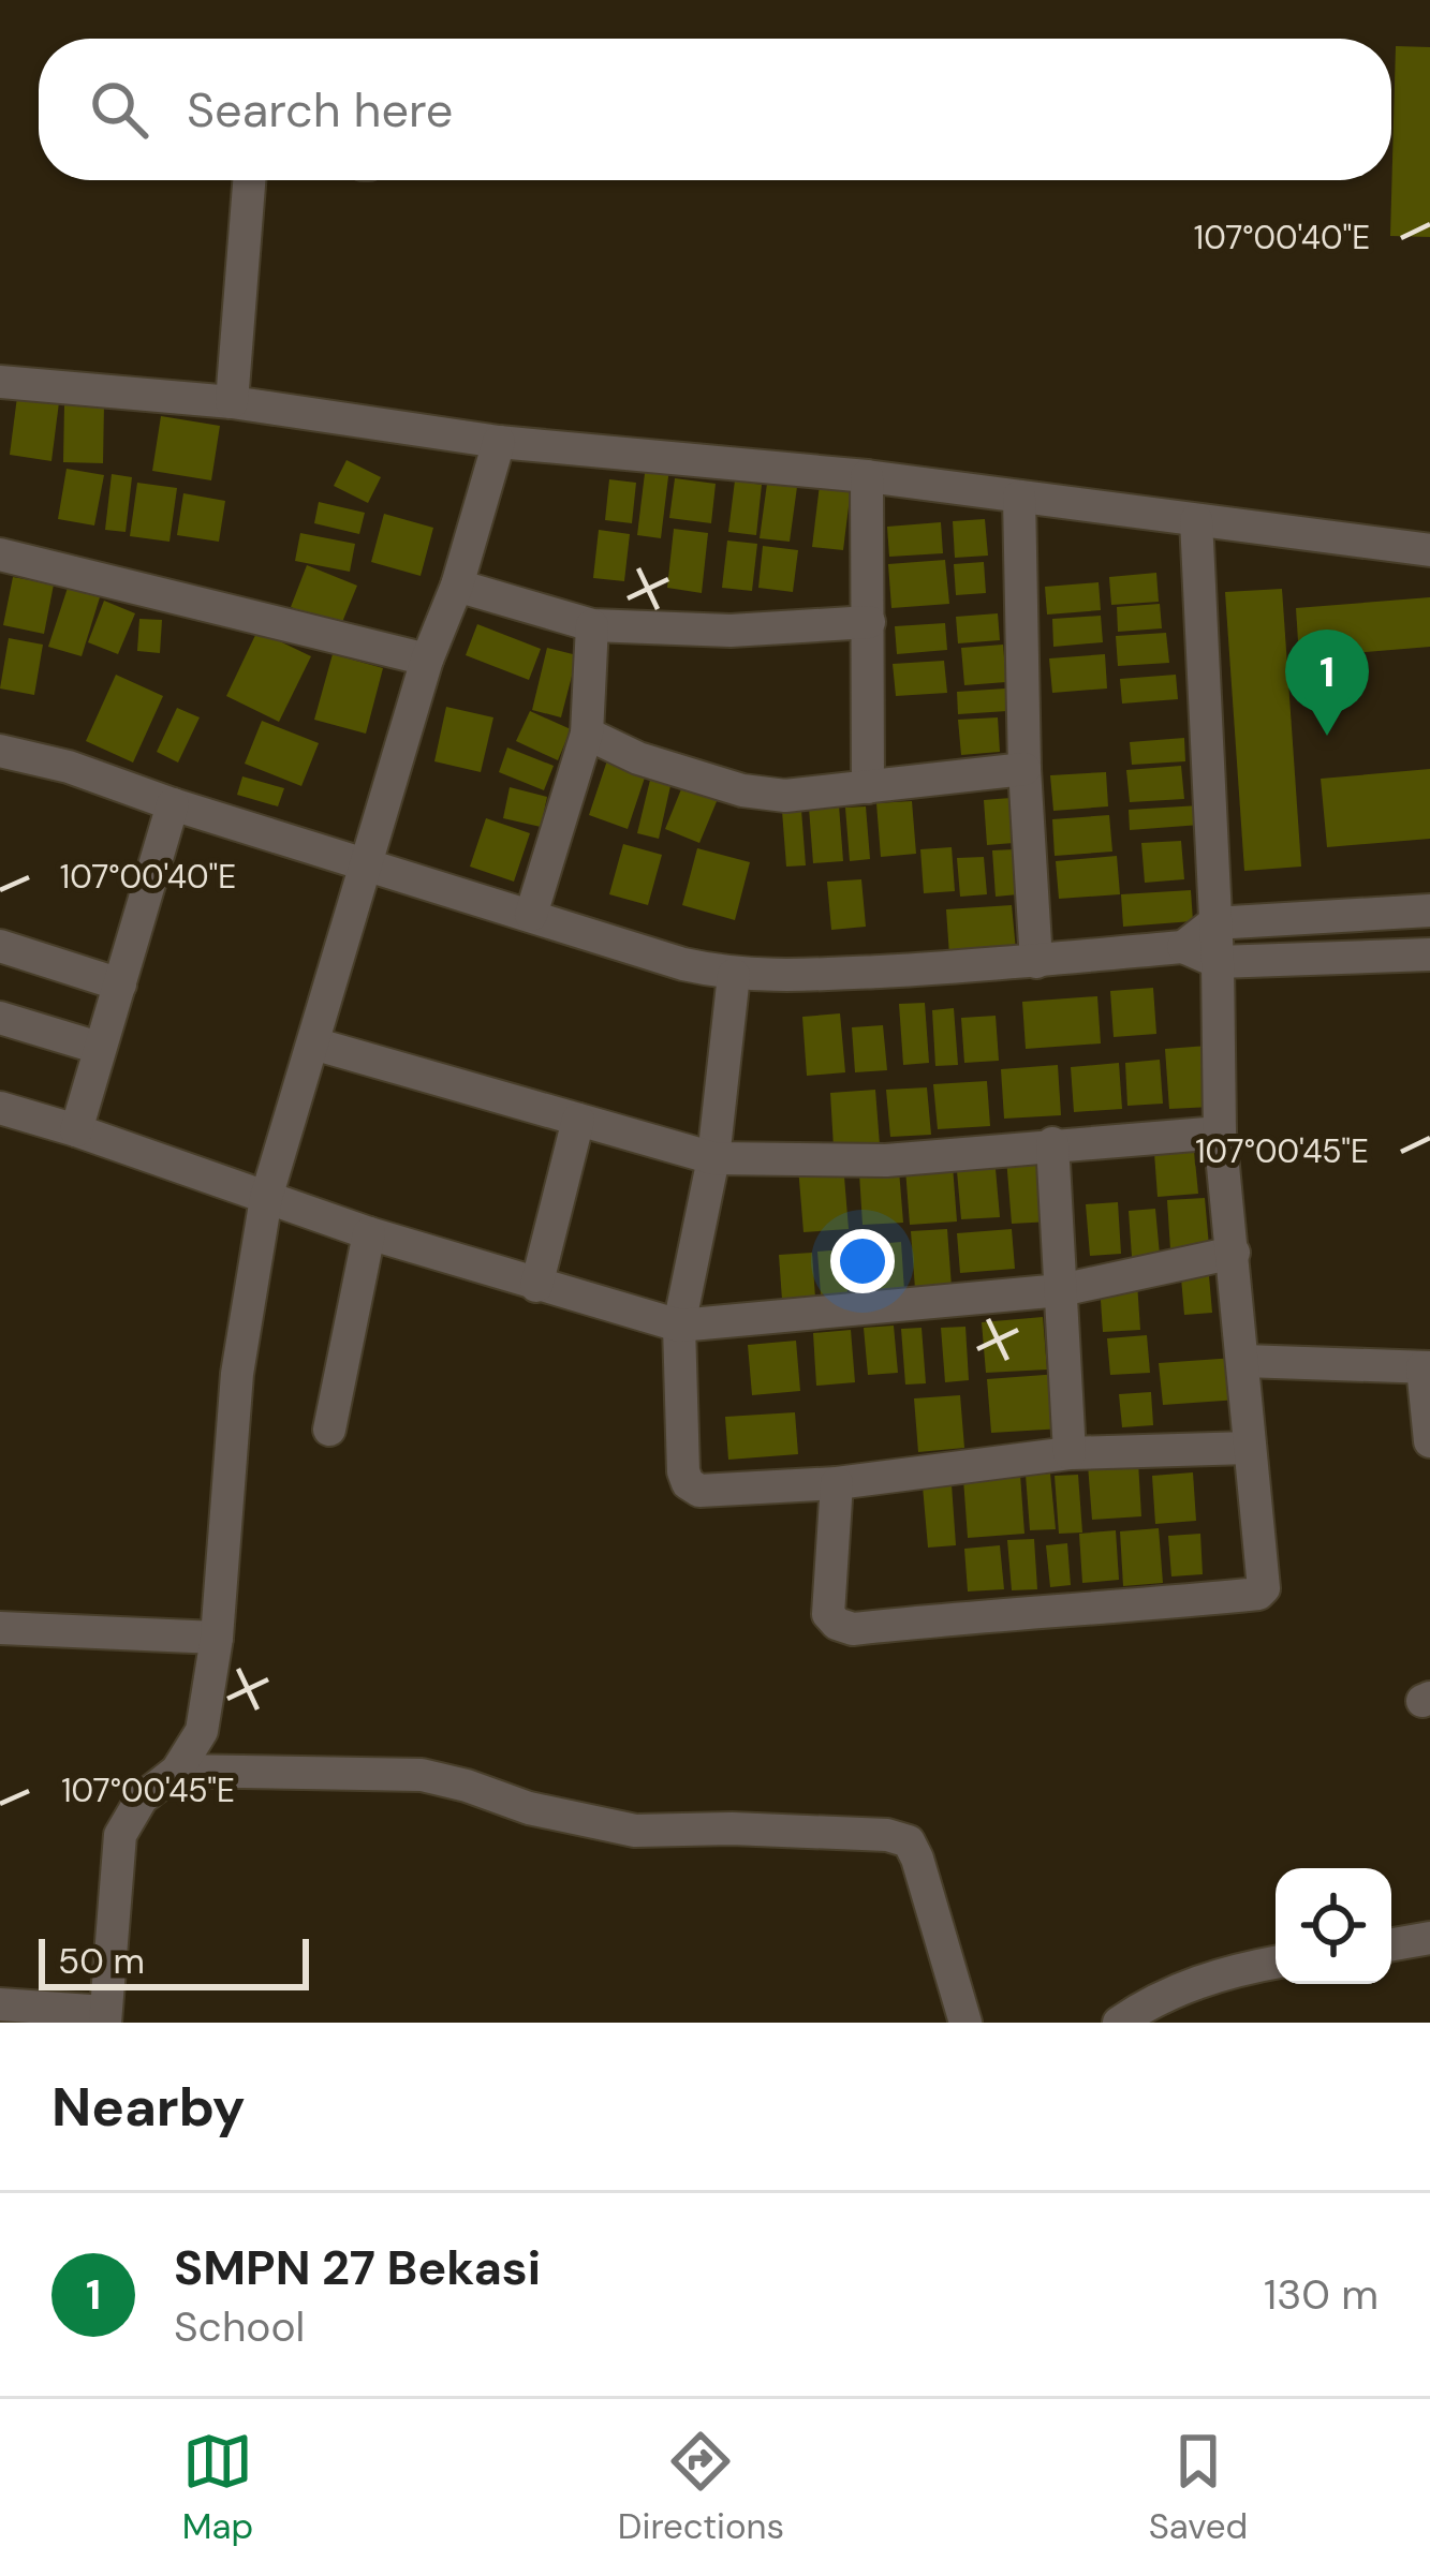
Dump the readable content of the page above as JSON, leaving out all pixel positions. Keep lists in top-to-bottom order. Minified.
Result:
{"scale_bar":"50 m","page":{"search":"Search here","pins":"1","scale":"50 m","heading":"Nearby","list":[{"mark":"1","name":"SMPN 27 Bekasi","note":"School","value":"130 m"}],"nav":["Map","Directions","Saved"]},"coordinates":["107°00'40\"E","107°00'45\"E"]}
